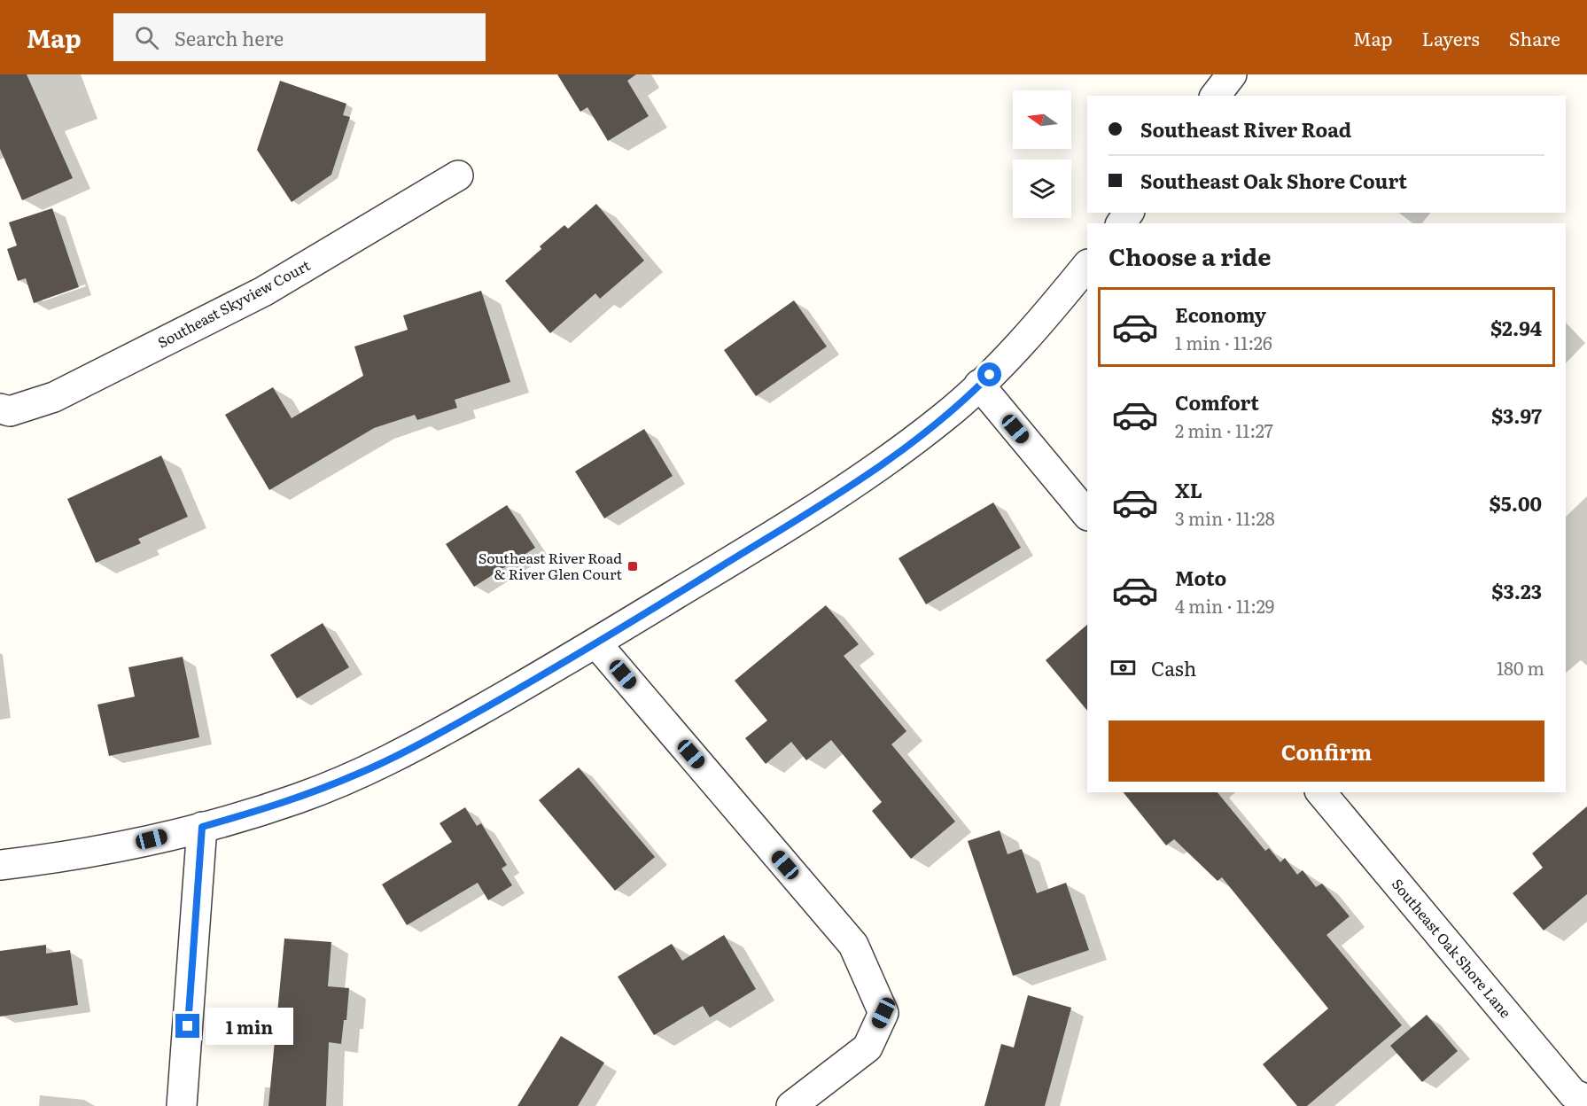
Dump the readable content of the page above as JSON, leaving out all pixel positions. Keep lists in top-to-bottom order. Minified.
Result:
{"streets":{"street":["Southeast Skyview Court","Southeast Oak Shore Lane"]},"places":{"transit":["Southeast River Road & River Glen Court"]},"north":"left","page":{"header":"Map","search":"Search here","nav":["Map","Layers","Share"],"banner":["Southeast River Road","Southeast Oak Shore Court"],"heading":"Choose a ride","list":[{"name":"Economy","note":"1 min · 11:26","value":"$2.94"},{"name":"Comfort","note":"2 min · 11:27","value":"$3.97"},{"name":"XL","note":"3 min · 11:28","value":"$5.00"},{"name":"Moto","note":"4 min · 11:29","value":"$3.23"}],"pay":["Cash","180 m"],"buttons":"Confirm","bubble":"1 min"}}
